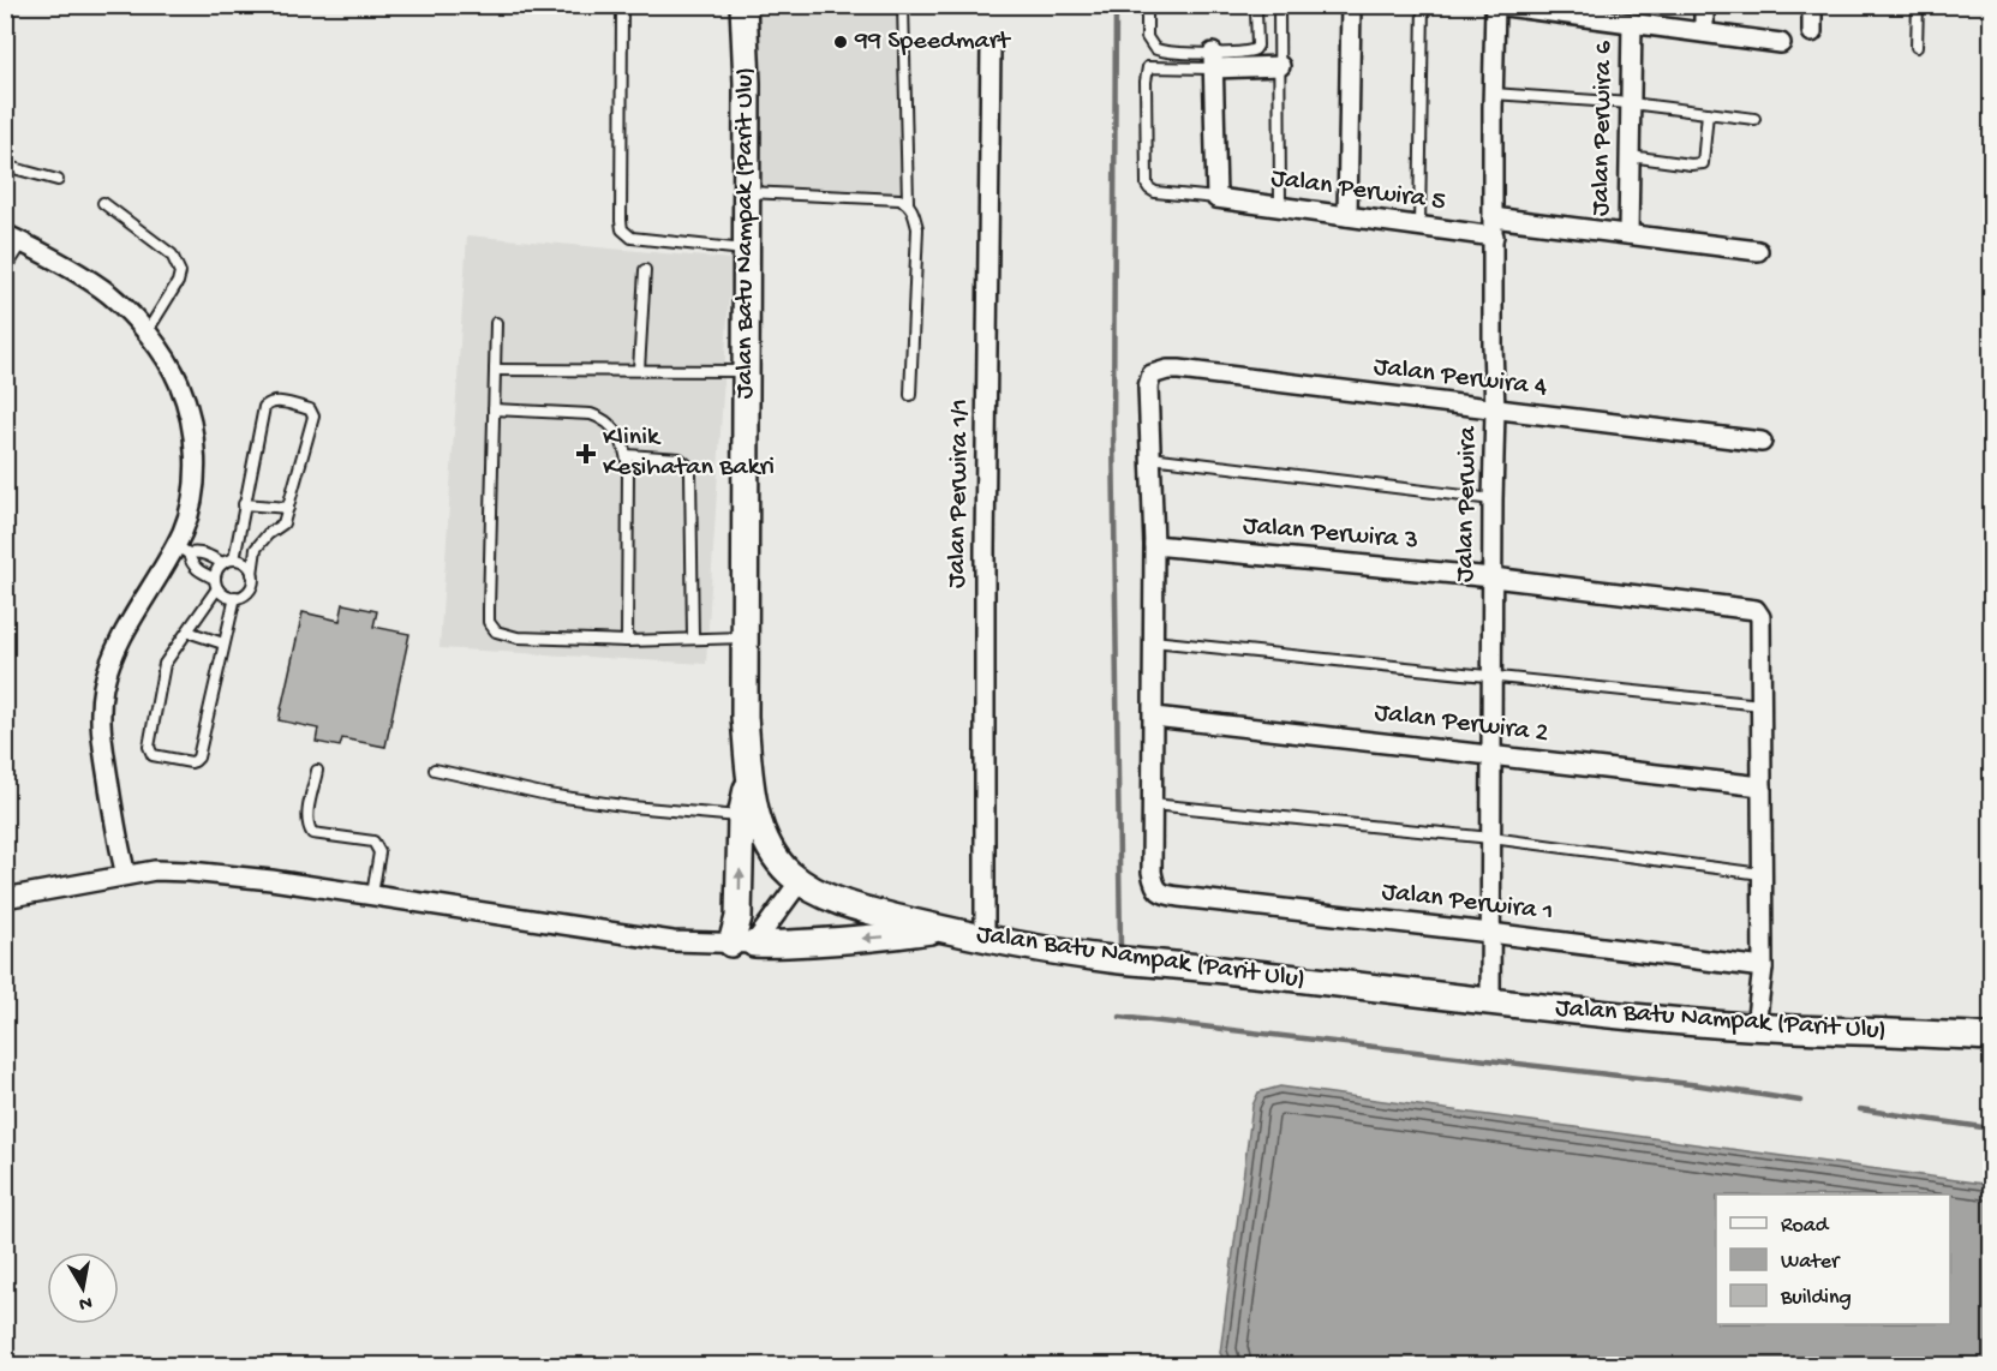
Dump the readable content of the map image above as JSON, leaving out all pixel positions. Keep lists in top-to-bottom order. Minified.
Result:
{"streets":{"street":["Jalan Perwira 6","Jalan Perwira 5","Jalan Batu Nampak (Parit Ulu)","Jalan Perwira 4","Jalan Perwira 1/1","Jalan Perwira","Jalan Perwira 3","Jalan Perwira 2","Jalan Perwira 1"]},"crossings":[["Jalan Perwira 5","Jalan Perwira"],["Jalan Batu Nampak (Parit Ulu)","Jalan Perwira 1/1"],["Jalan Batu Nampak (Parit Ulu)","Jalan Perwira"],["Jalan Perwira 4","Jalan Perwira"],["Jalan Perwira","Jalan Perwira 3"],["Jalan Perwira","Jalan Perwira 2"],["Jalan Perwira","Jalan Perwira 1"]],"places":{"other":["99 Speedmart"],"health":["Klinik Kesihatan Bakri"]},"legend":["Road","Water","Building"],"north":"bottom"}
